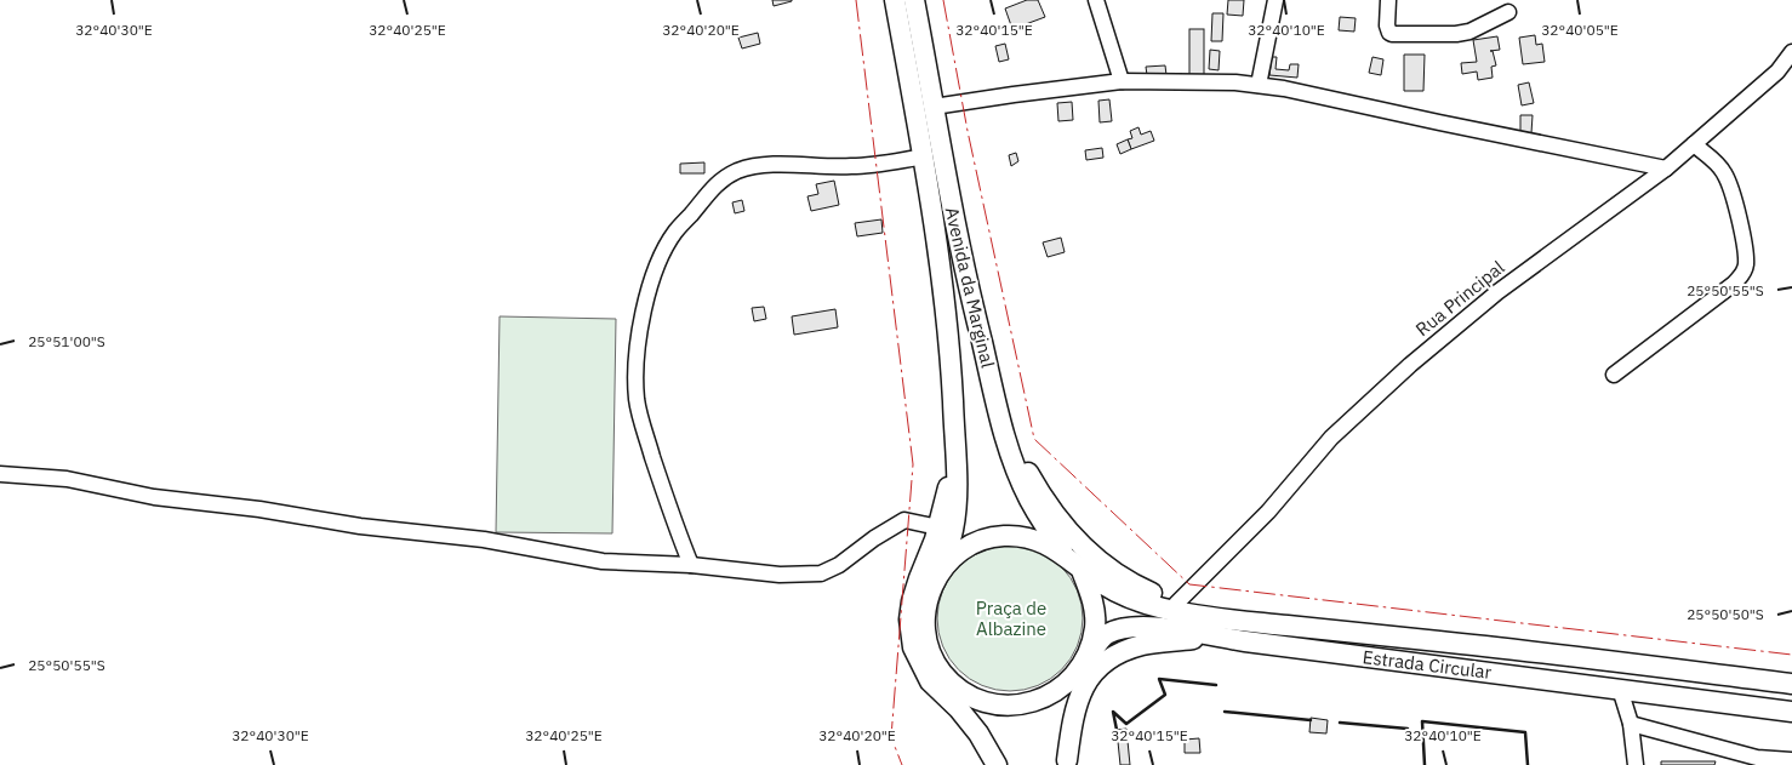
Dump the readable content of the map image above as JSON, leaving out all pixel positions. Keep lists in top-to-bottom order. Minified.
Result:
{"streets":{"main road":["Avenida da Marginal","Estrada Circular"],"street":["Rua Principal"]},"crossings":[["Avenida da Marginal","Estrada Circular"]],"parks":["Praça de Albazine"],"coordinates":["32°40'30\"E","32°40'25\"E","32°40'20\"E","32°40'15\"E","32°40'10\"E","32°40'05\"E","25°50'55\"S","25°51'00\"S","25°50'50\"S"]}
